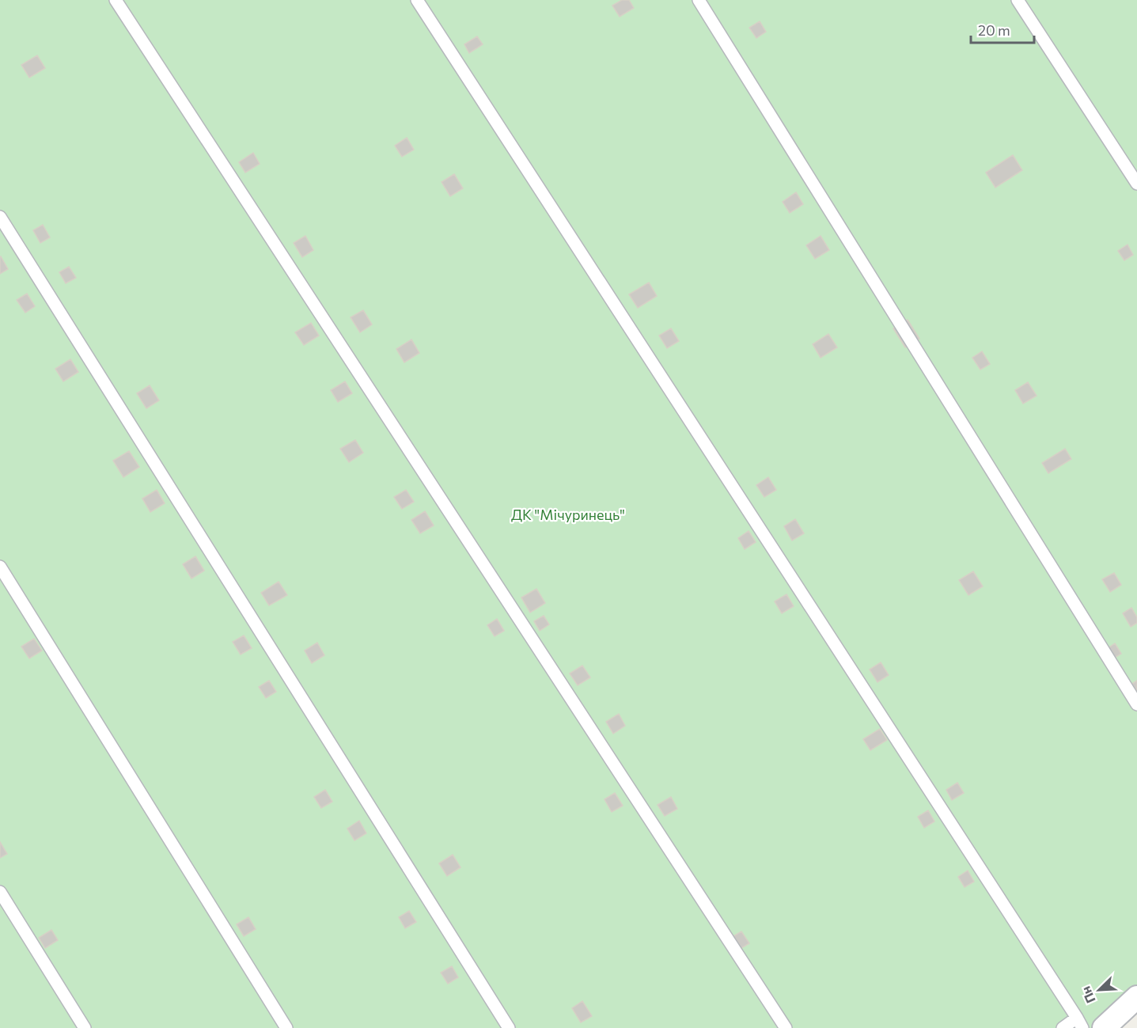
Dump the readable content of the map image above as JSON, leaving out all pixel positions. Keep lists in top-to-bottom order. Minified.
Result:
{"parks":["ДК \"Мічуринець\""],"scale_bar":"20 m","north":"bottom left"}
